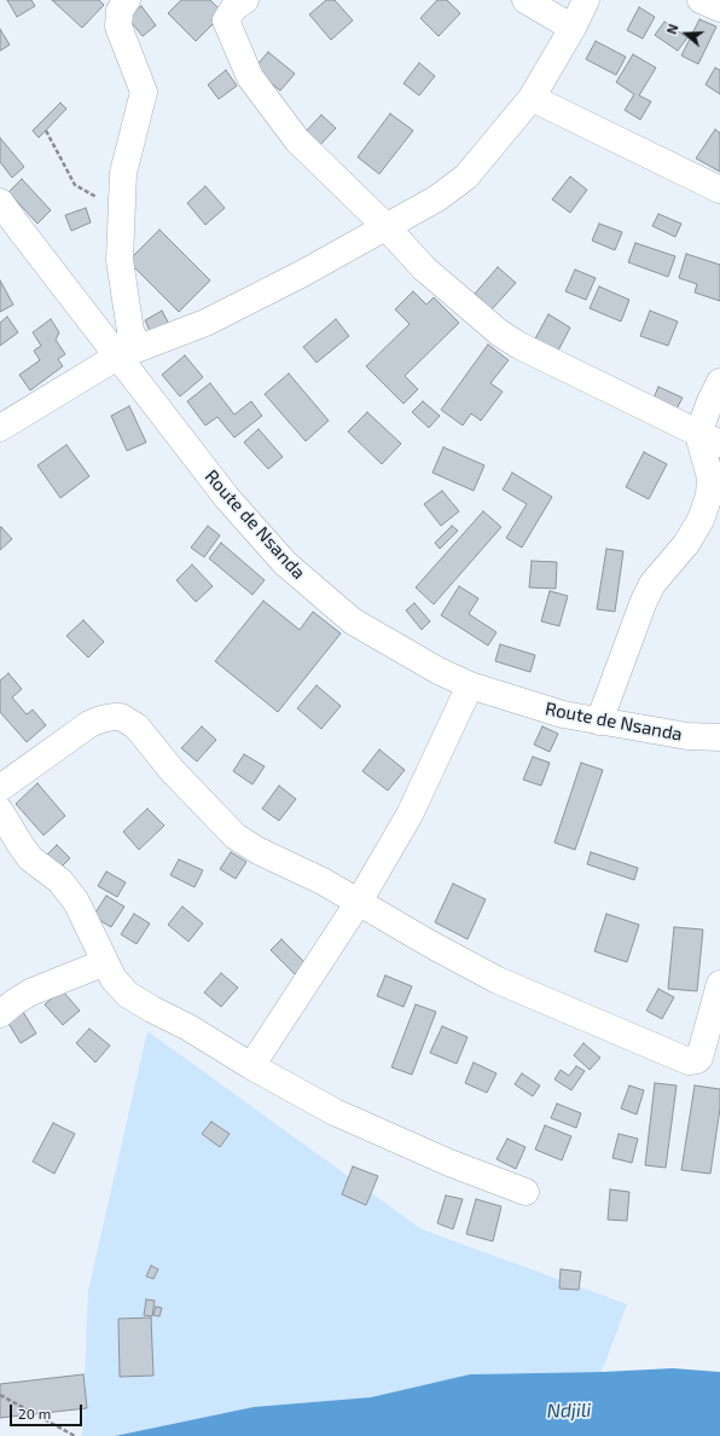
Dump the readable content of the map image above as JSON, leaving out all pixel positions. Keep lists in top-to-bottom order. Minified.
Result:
{"streets":{"street":["Route de Nsanda"]},"water":["Ndjili"],"scale_bar":"20 m","north":"left"}
